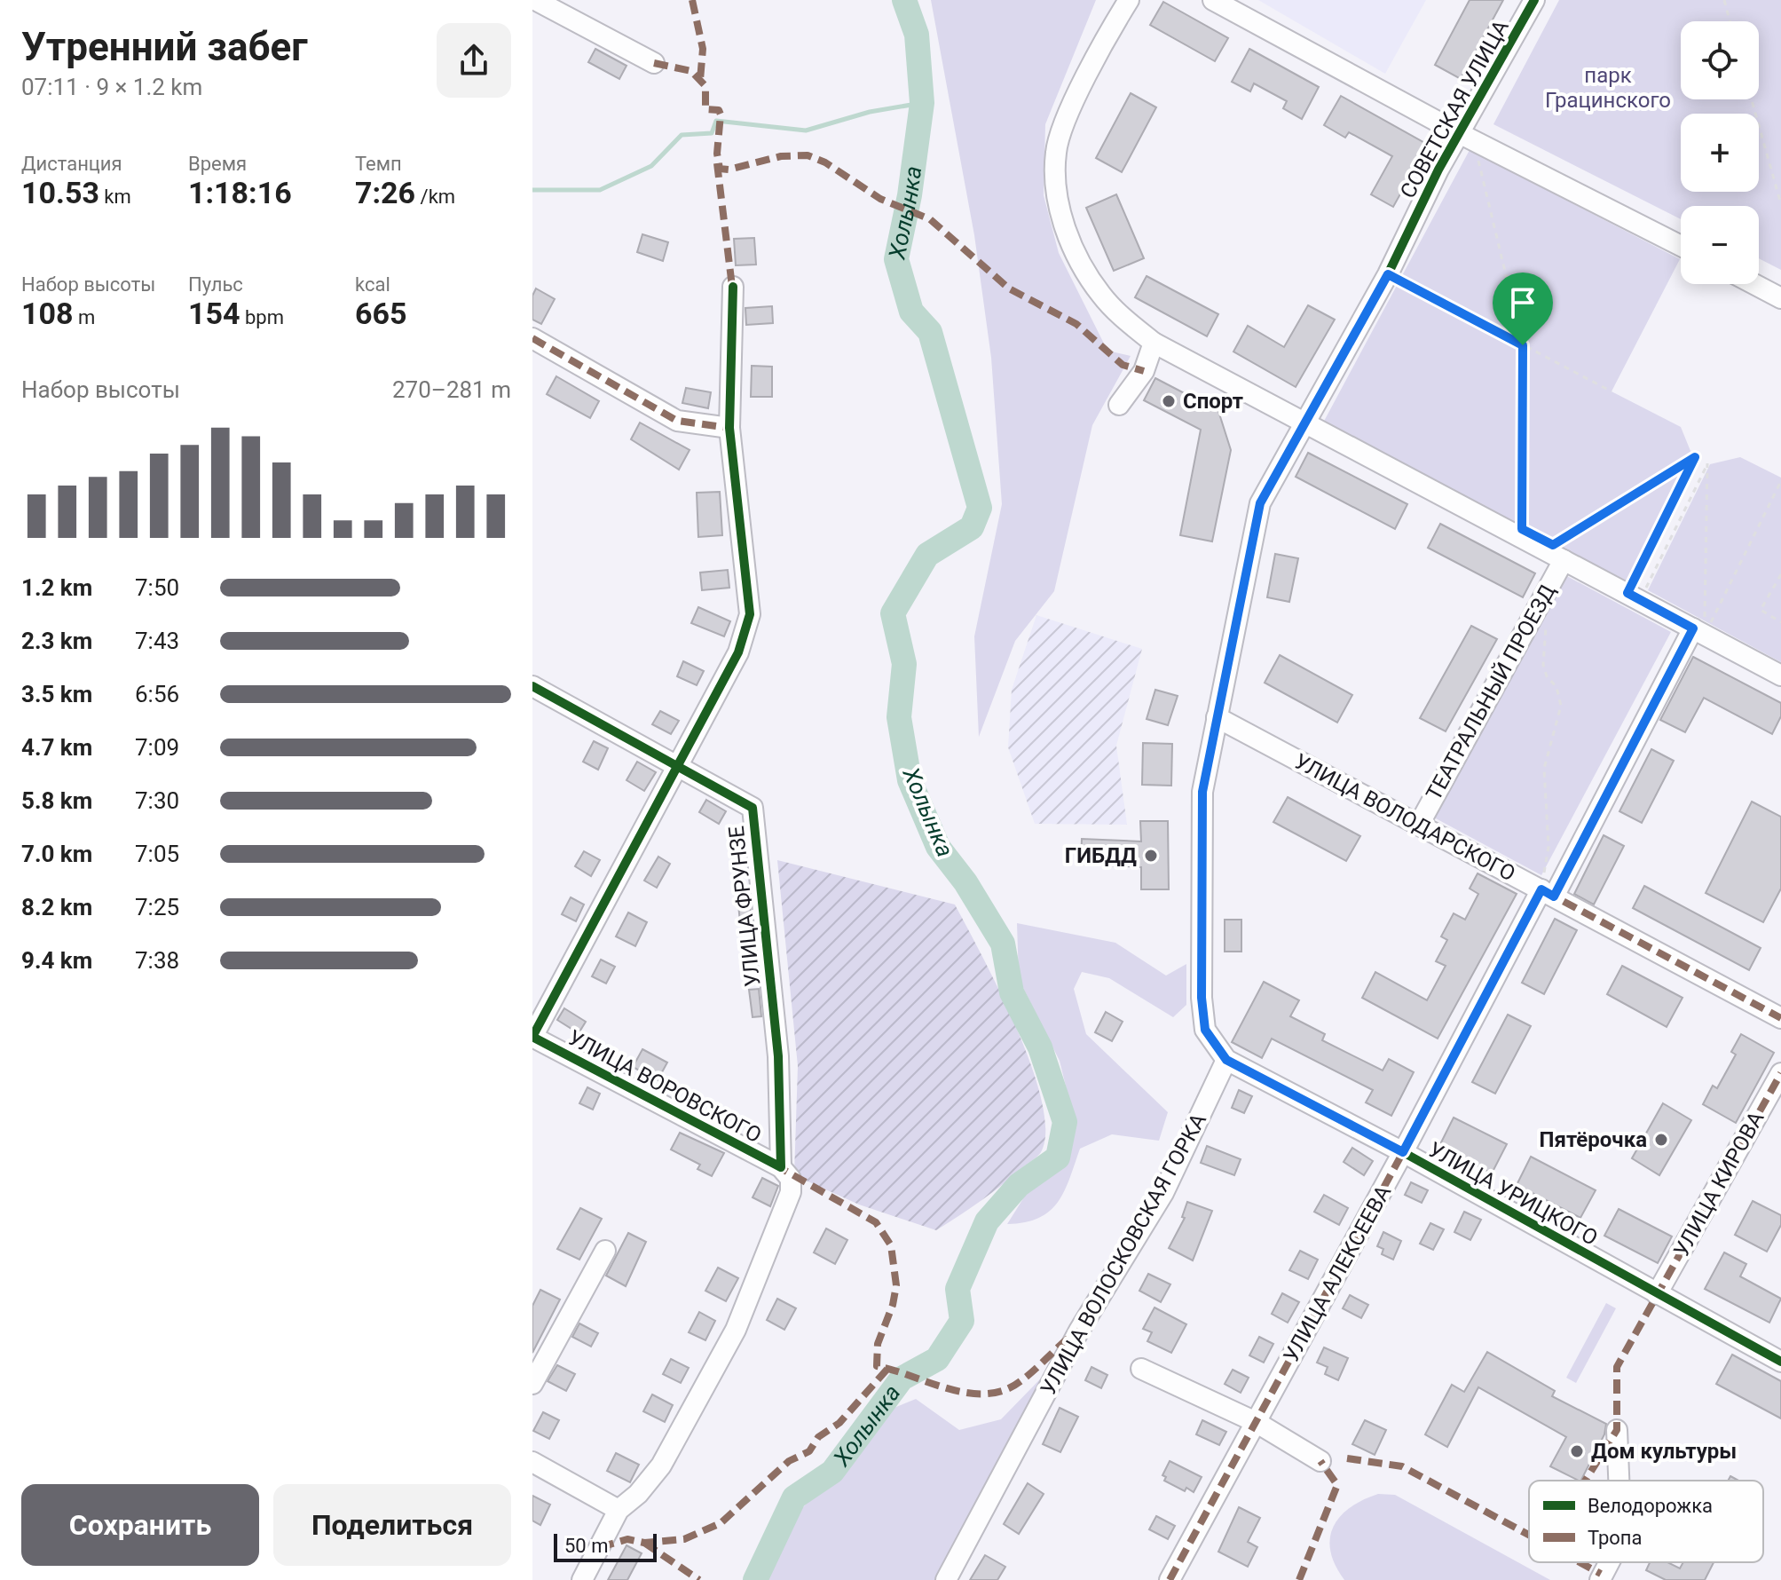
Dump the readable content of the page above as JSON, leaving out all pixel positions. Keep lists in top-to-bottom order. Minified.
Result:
{"streets":{"street":["СОВЕТСКАЯ УЛИЦА","ТЕАТРАЛЬНЫЙ ПРОЕЗД","УЛИЦА ВОЛОДАРСКОГО","УЛИЦА ФРУНЗЕ","УЛИЦА ВОРОВСКОГО","УЛИЦА КИРОВА","УЛИЦА УРИЦКОГО","УЛИЦА ВОЛОСКОВСКАЯ ГОРКА","УЛИЦА АЛЕКСЕЕВА"]},"crossings":[["ТЕАТРАЛЬНЫЙ ПРОЕЗД","УЛИЦА ВОЛОДАРСКОГО"],["УЛИЦА ВОЛОДАРСКОГО","УЛИЦА АЛЕКСЕЕВА"],["УЛИЦА ФРУНЗЕ","УЛИЦА ВОРОВСКОГО"],["УЛИЦА КИРОВА","УЛИЦА УРИЦКОГО"],["УЛИЦА УРИЦКОГО","УЛИЦА ВОЛОСКОВСКАЯ ГОРКА"],["УЛИЦА УРИЦКОГО","УЛИЦА АЛЕКСЕЕВА"]],"water":["Холынка"],"parks":["парк Грацинского"],"places":["Спорт","ГИБДД","Пятёрочка","Дом культуры"],"legend":["Велодорожка","Тропа"],"scale_bar":"50 m","page":{"heading":["Утренний забег","07:11 · 9 × 1.2 km"],"map_buttons":["+","−"],"stats":[["Дистанция","10.53 km"],["Время","1:18:16"],["Темп","7:26 /km"],["Набор высоты","108 m"],["Пульс","154 bpm"],["kcal","665"]],"chart":["Набор высоты","270–281 m"],"list":[{"name":"1.2 km","note":"7:50"},{"name":"2.3 km","note":"7:43"},{"name":"3.5 km","note":"6:56"},{"name":"4.7 km","note":"7:09"},{"name":"5.8 km","note":"7:30"},{"name":"7.0 km","note":"7:05"},{"name":"8.2 km","note":"7:25"},{"name":"9.4 km","note":"7:38"}],"buttons":["Сохранить","Поделиться"],"scale":"50 m"}}
